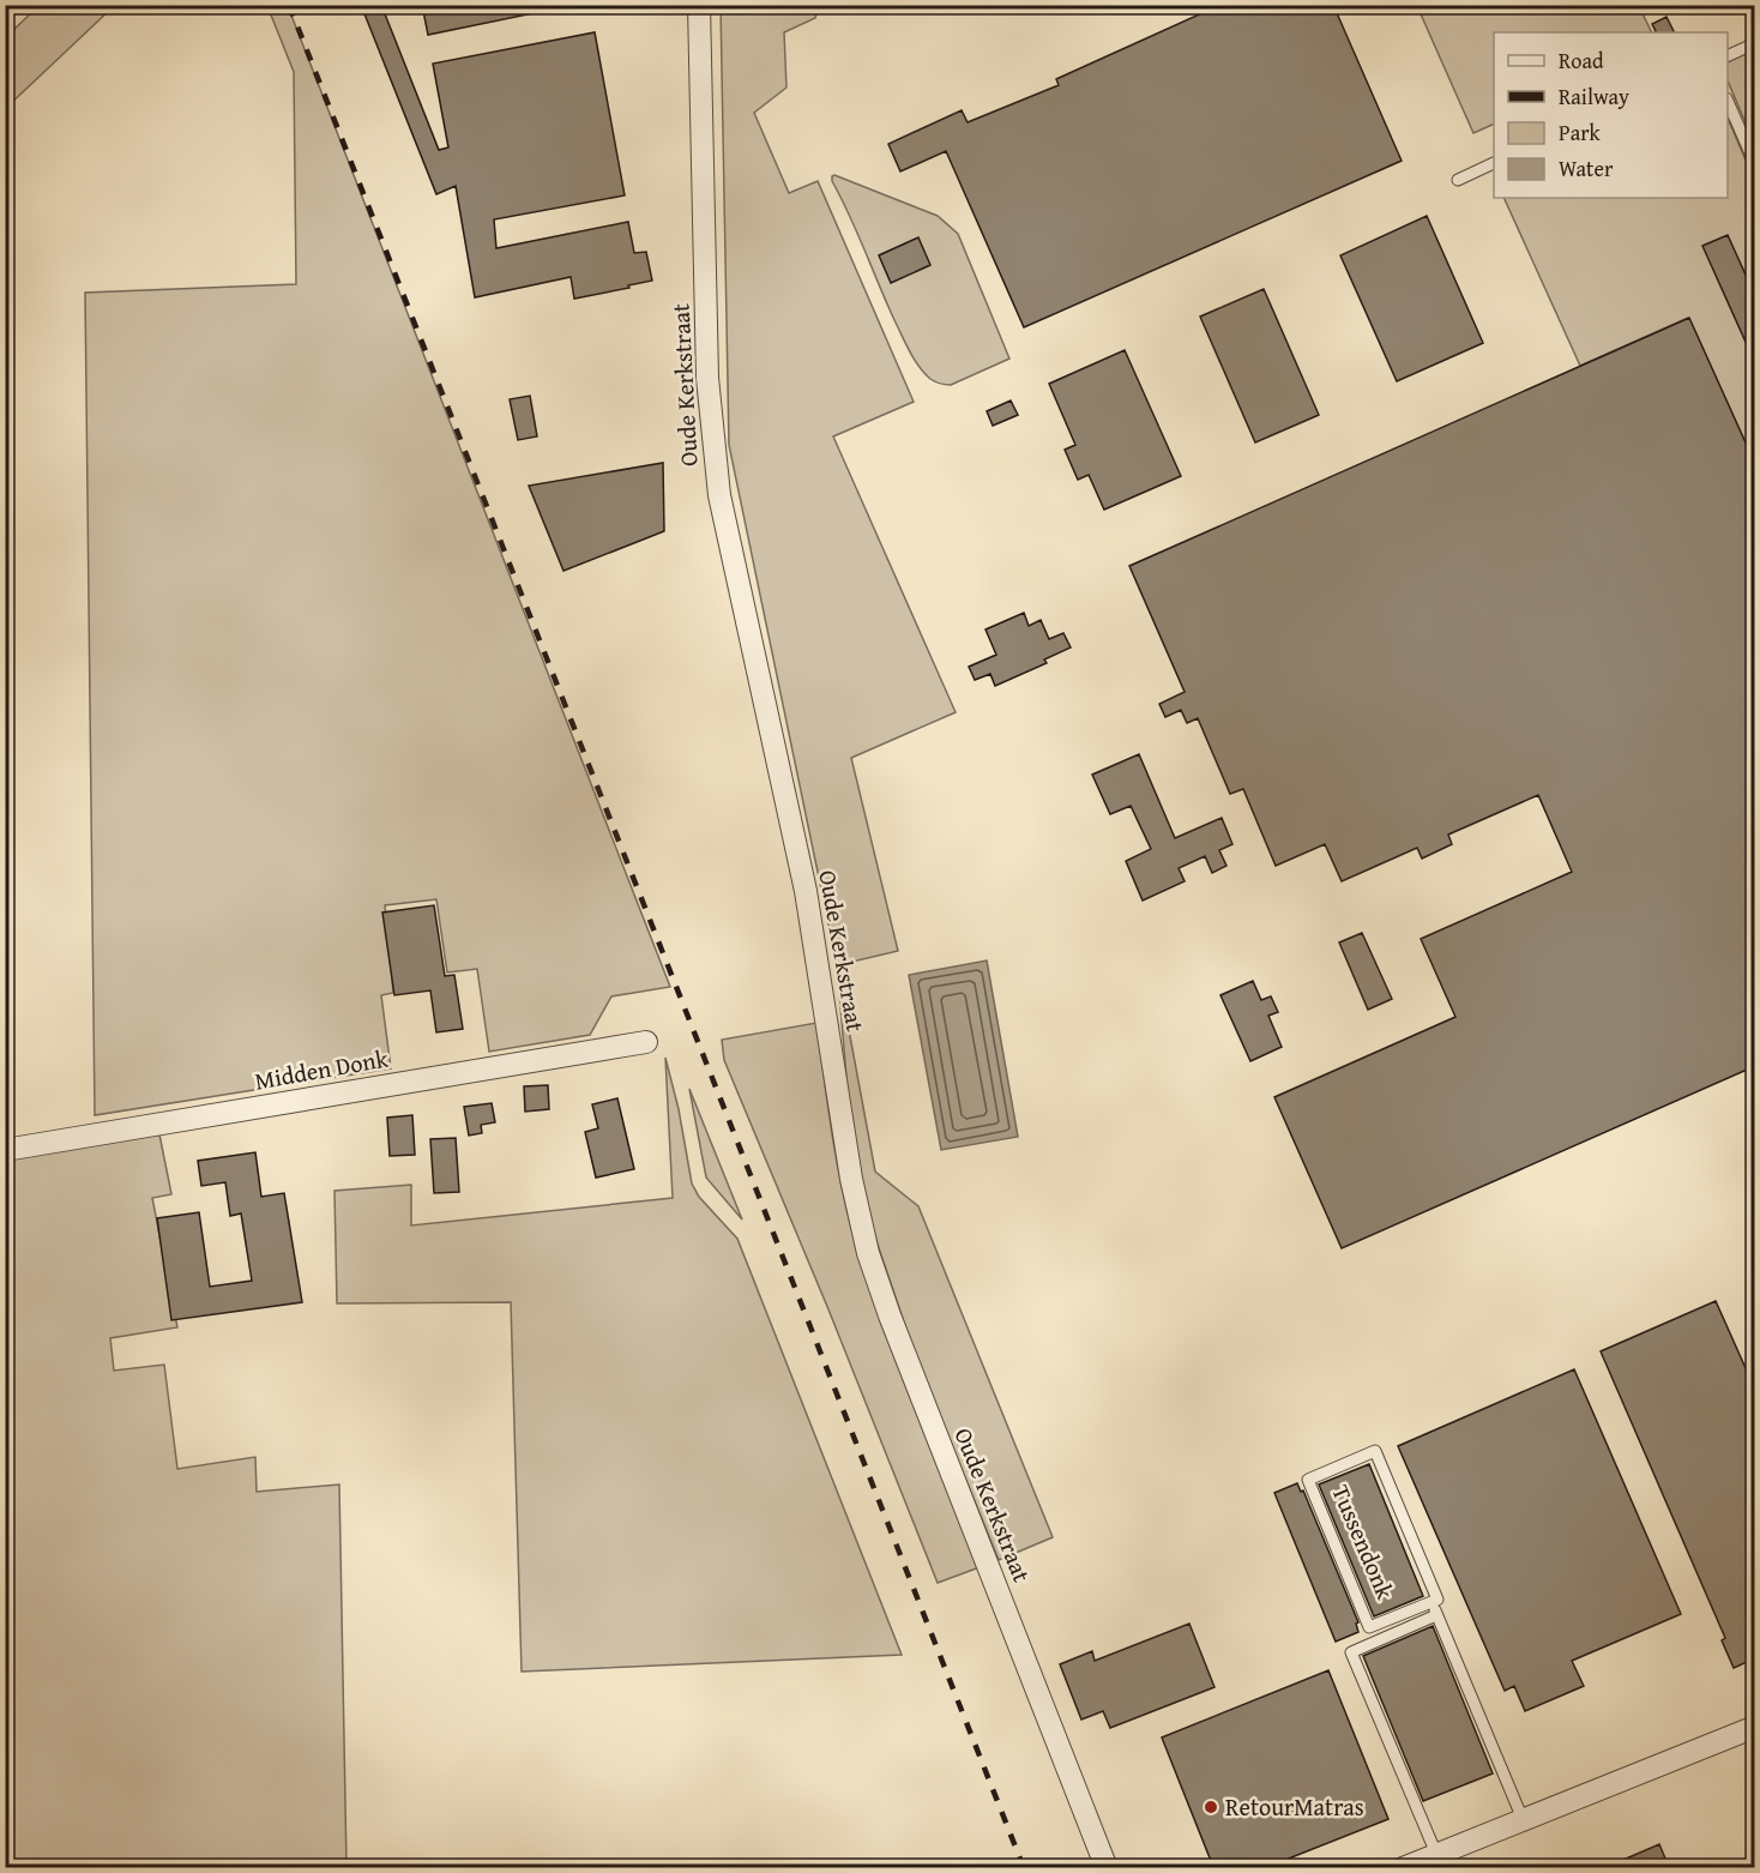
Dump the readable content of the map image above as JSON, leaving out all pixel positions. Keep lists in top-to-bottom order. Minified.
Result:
{"streets":{"street":["Oude Kerkstraat","Midden Donk"],"lane":["Tussendonk"]},"places":["RetourMatras"],"legend":["Road","Railway","Park","Water"]}
